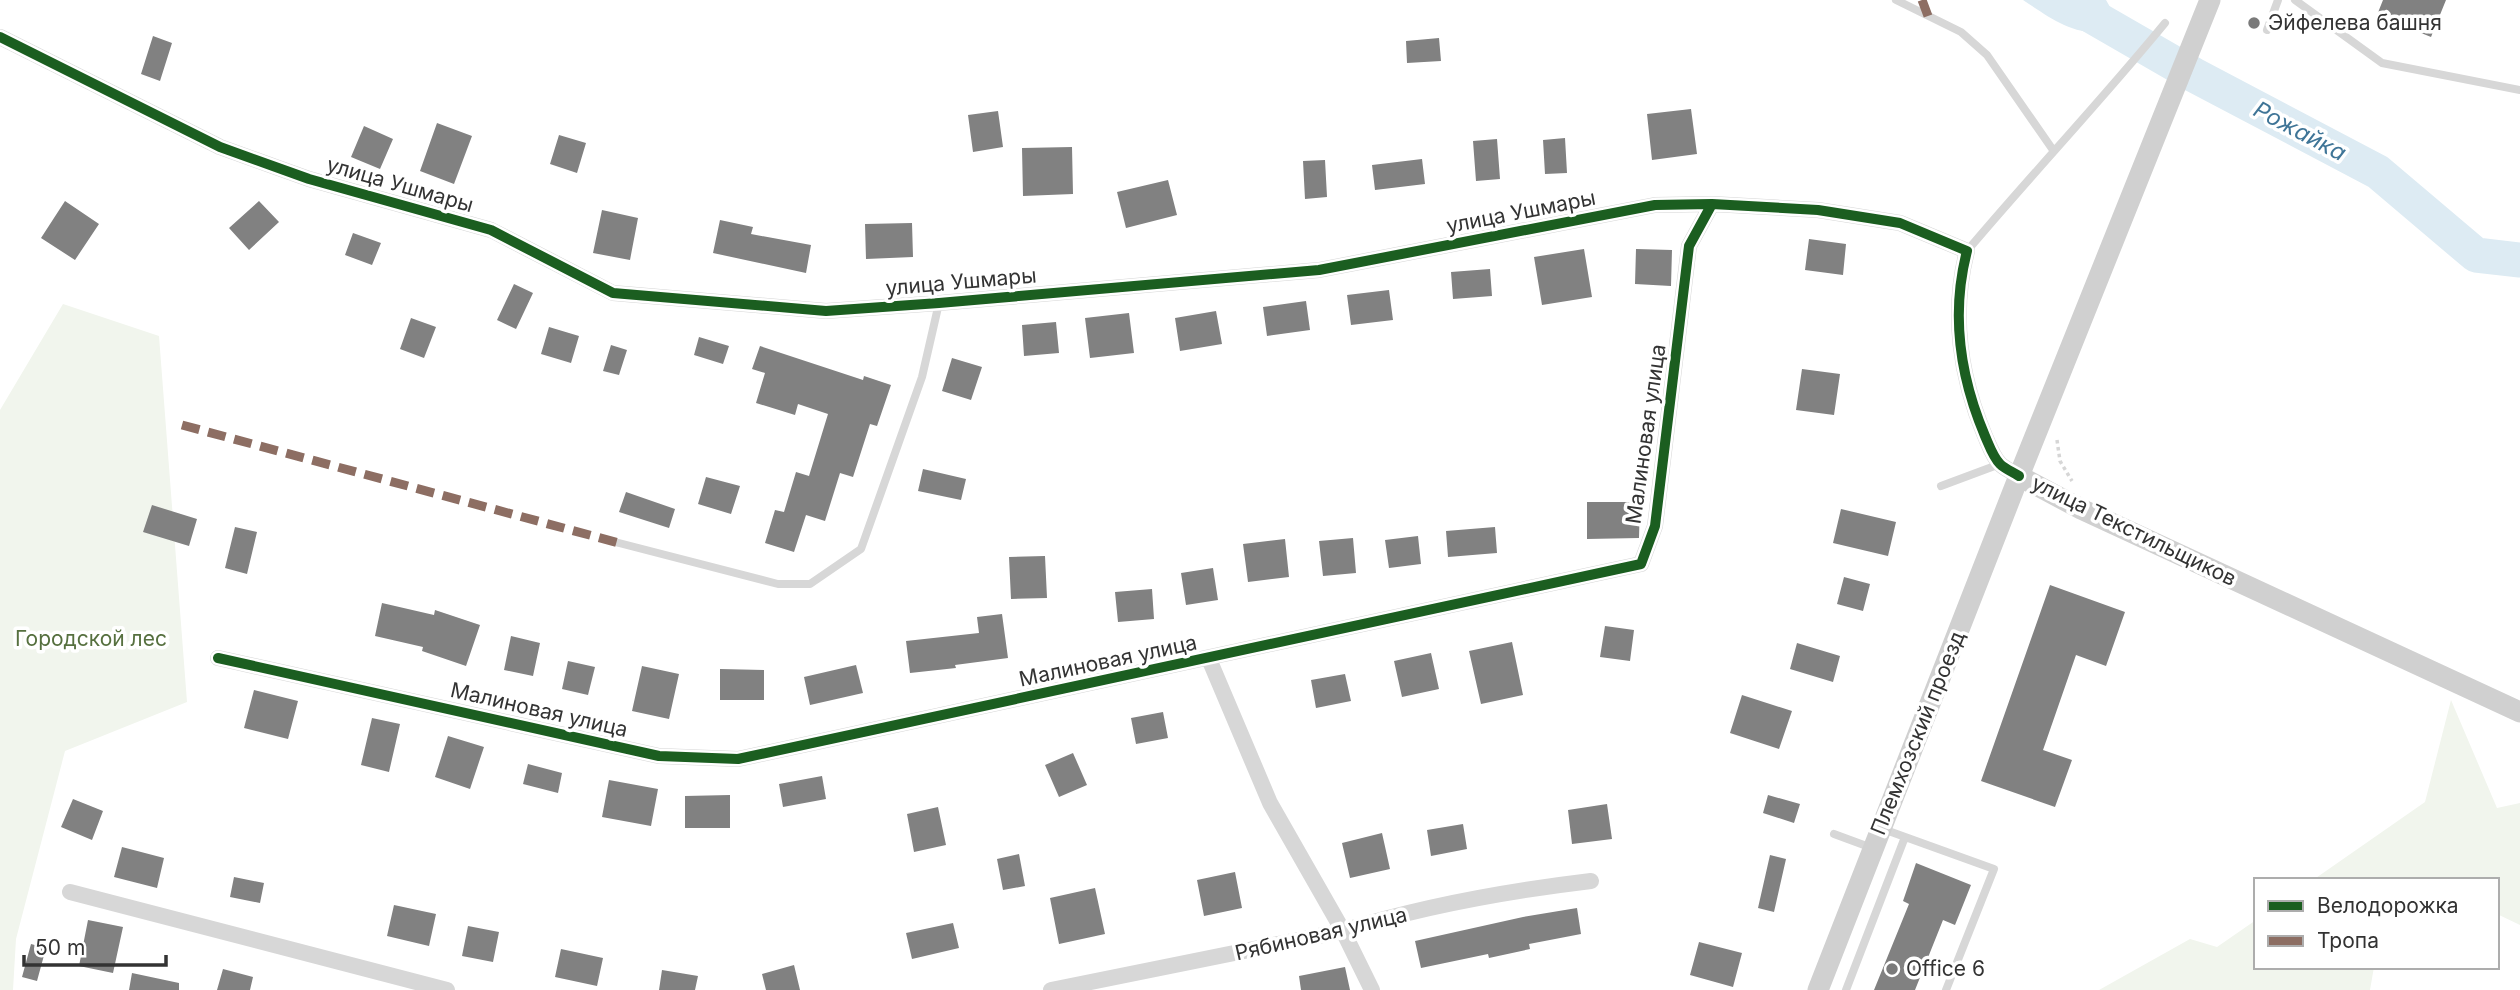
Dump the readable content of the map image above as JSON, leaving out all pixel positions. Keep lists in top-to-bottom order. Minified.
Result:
{"streets":{"main road":["улица Текстильщиков","Племхозский проезд"],"street":["улица Ушмары","Малиновая улица","Рябиновая улица"]},"crossings":[["улица Ушмары","Малиновая улица"],["улица Текстильщиков","Племхозский проезд"]],"water":["Рожайка"],"parks":["Городской лес"],"places":["Эйфелева башня","Office 6"],"legend":["Велодорожка","Тропа"],"scale_bar":"50 m"}
